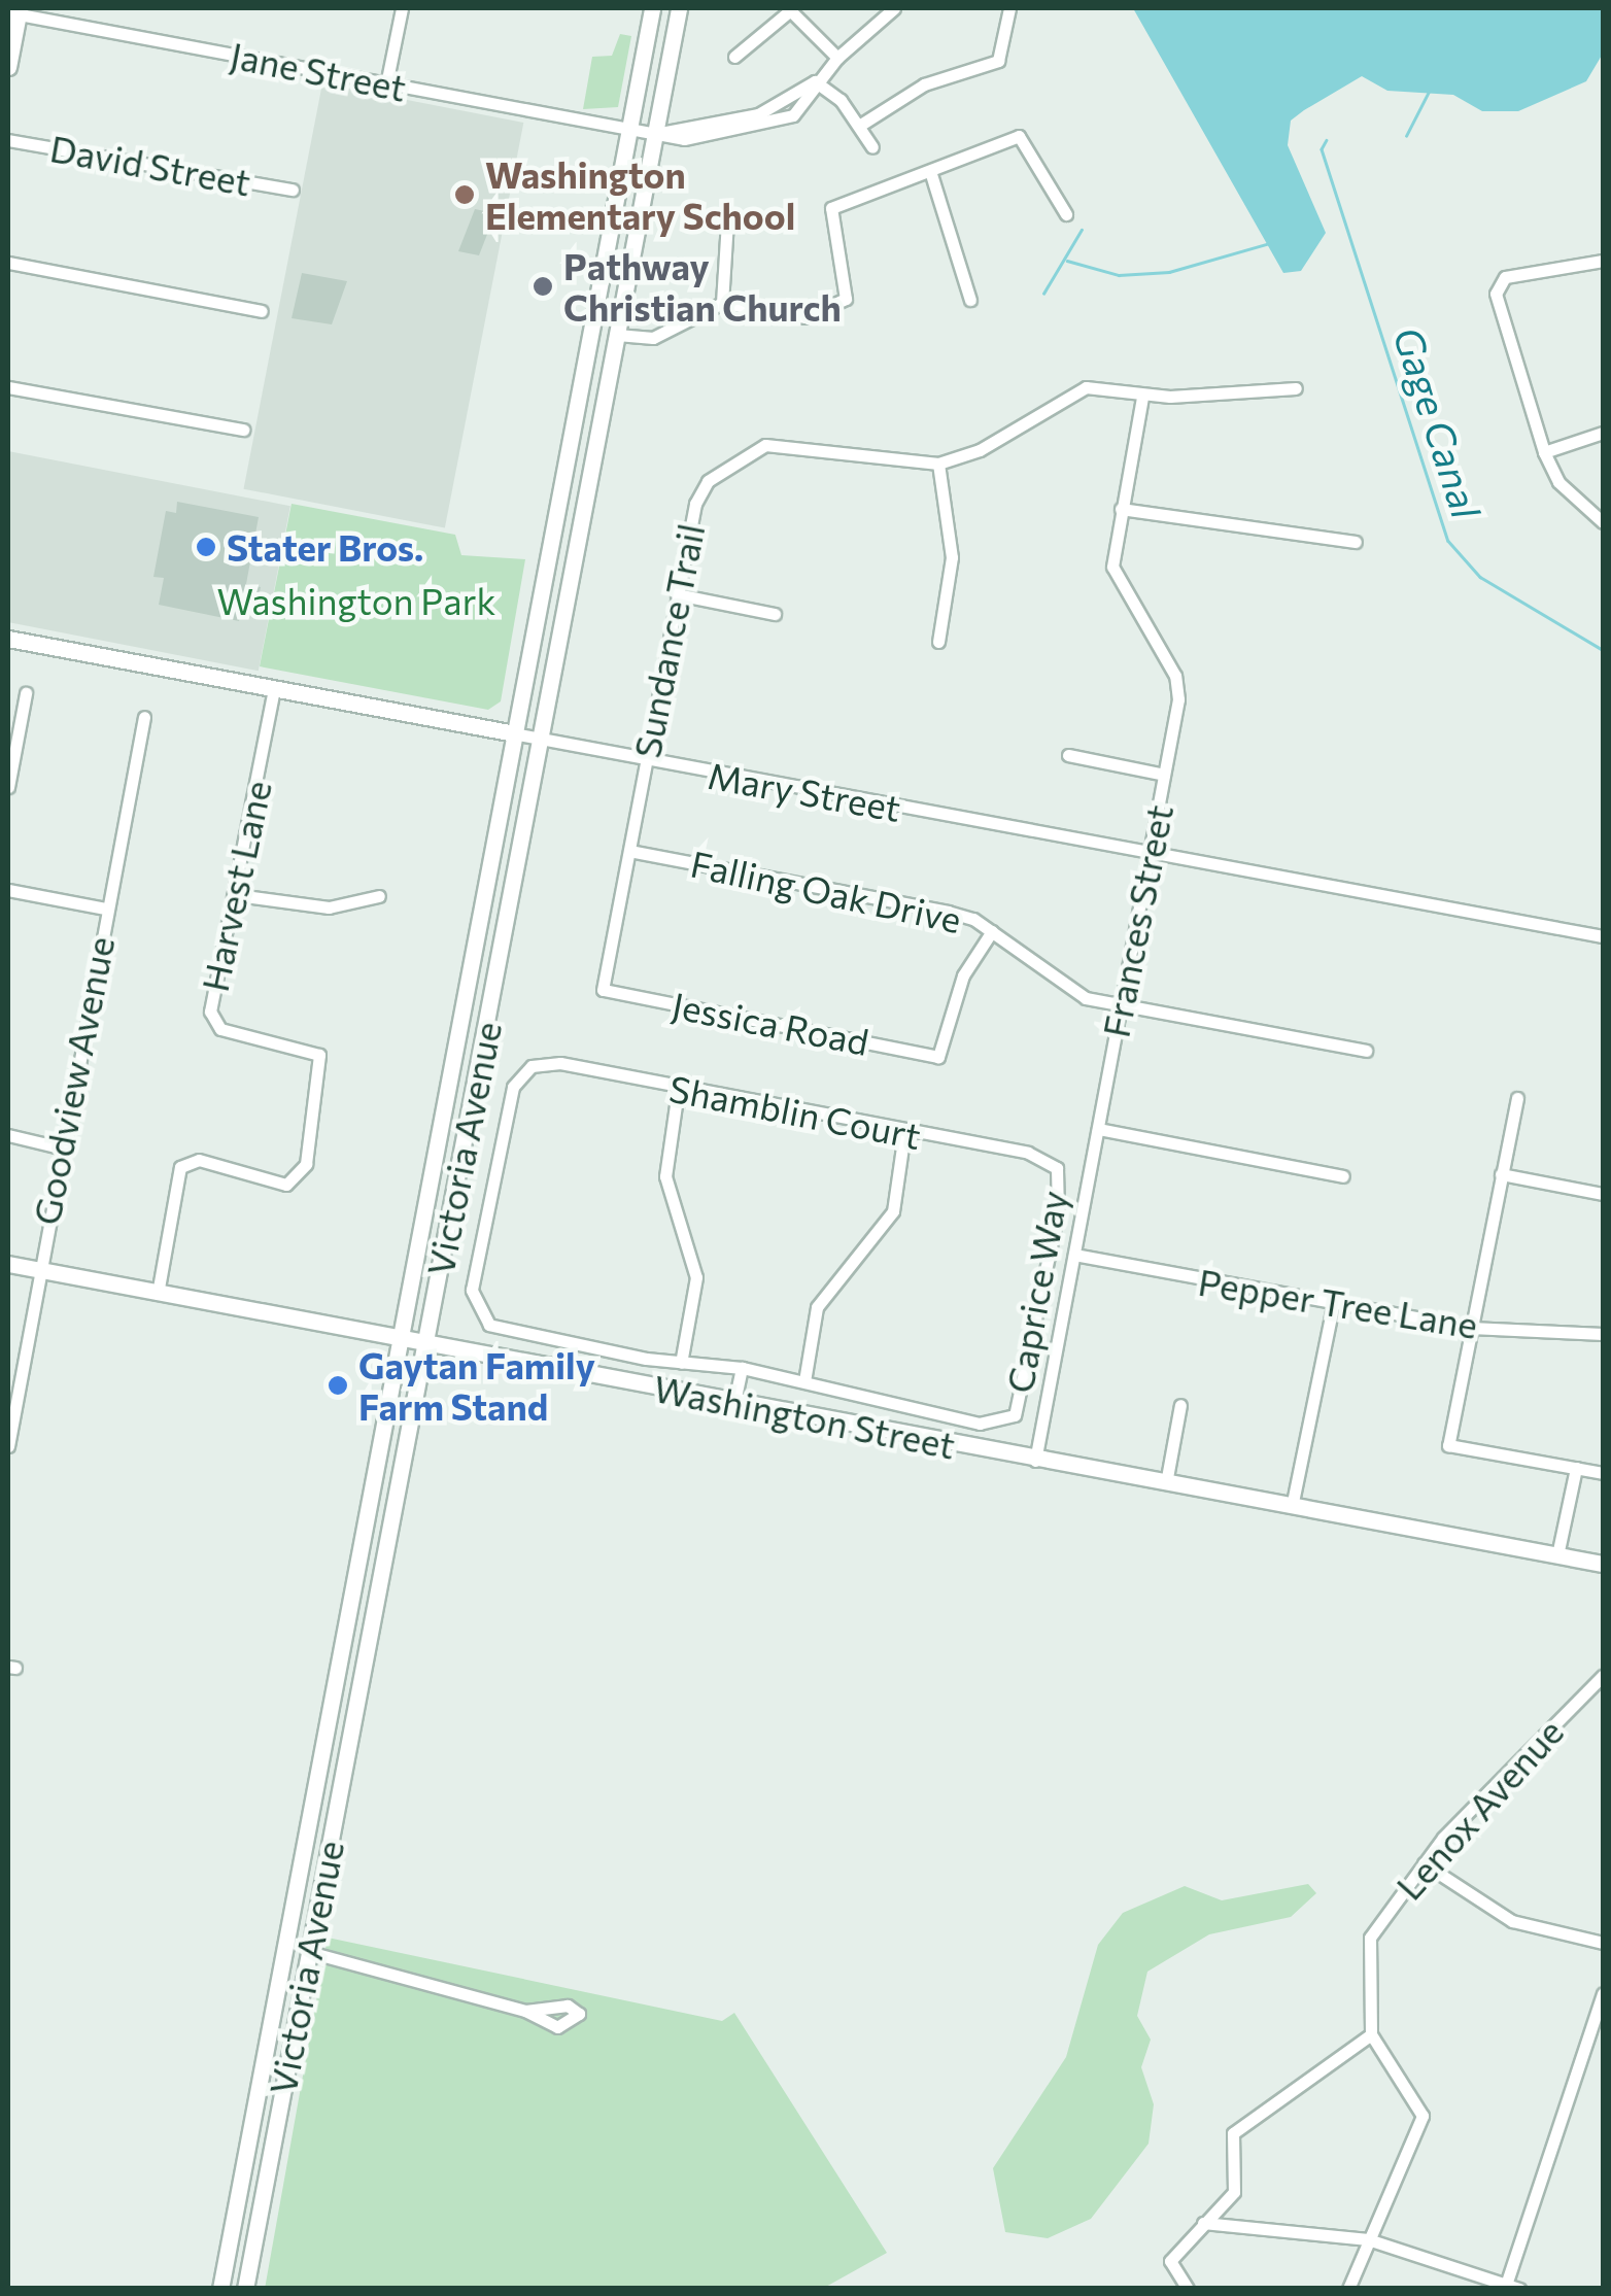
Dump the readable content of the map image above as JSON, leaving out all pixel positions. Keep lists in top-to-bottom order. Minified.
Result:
{"streets":{"main road":["Mary Street","Victoria Avenue","Washington Street"],"street":["Jane Street","David Street","Sundance Trail","Harvest Lane","Falling Oak Drive","Frances Street","Jessica Road","Goodview Avenue","Shamblin Court","Caprice Way","Pepper Tree Lane","Lenox Avenue"]},"crossings":[["Jane Street","Victoria Avenue"],["Sundance Trail","Mary Street"],["Sundance Trail","Falling Oak Drive"],["Sundance Trail","Frances Street"],["Sundance Trail","Jessica Road"],["Mary Street","Harvest Lane"],["Mary Street","Frances Street"],["Mary Street","Victoria Avenue"],["Harvest Lane","Washington Street"],["Falling Oak Drive","Frances Street"],["Falling Oak Drive","Jessica Road"],["Frances Street","Pepper Tree Lane"],["Frances Street","Washington Street"],["Goodview Avenue","Washington Street"],["Shamblin Court","Caprice Way"],["Victoria Avenue","Washington Street"]],"water":["Gage Canal"],"parks":["Washington Park"],"places":["Washington Elementary School","Pathway Christian Church","Stater Bros.","Gaytan Family Farm Stand"]}
